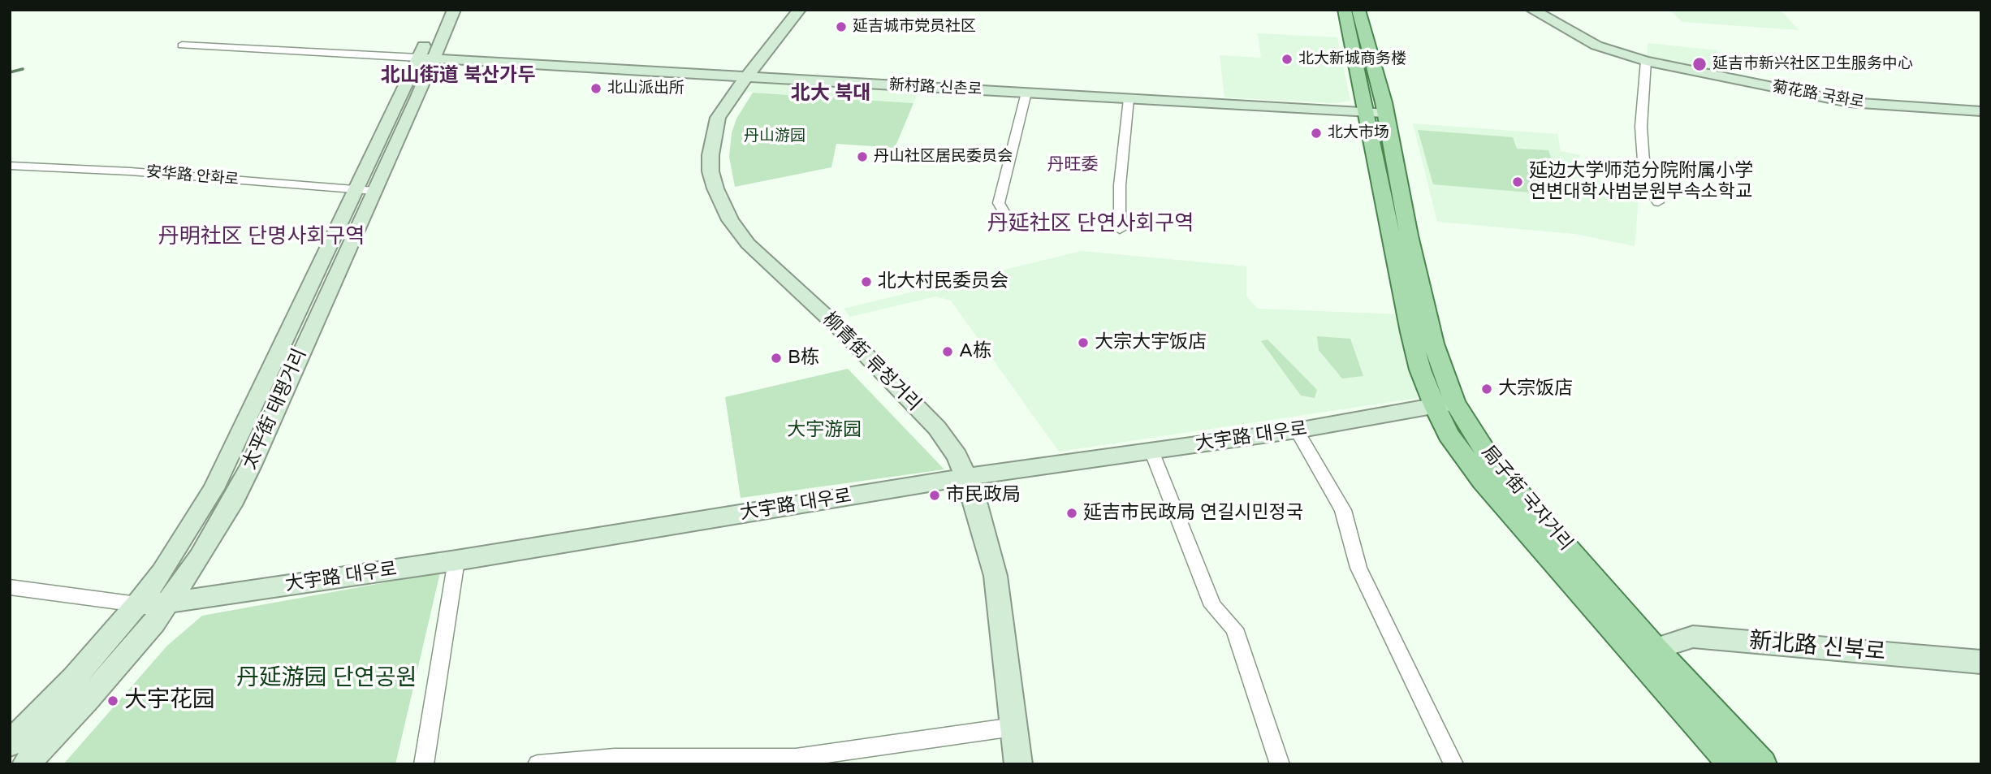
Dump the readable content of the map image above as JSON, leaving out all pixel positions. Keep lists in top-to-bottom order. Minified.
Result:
{"streets":{"main road":["局子街 국자거리"],"street":["新村路 신촌로","菊花路 국화로","安华路 안화로","柳青街 류청거리","太平街 태평거리","大宇路 대우로","新北路 신북로"]},"crossings":[["新村路 신촌로","柳青街 류청거리"],["新村路 신촌로","太平街 태평거리"],["新村路 신촌로","局子街 국자거리"],["安华路 안화로","太平街 태평거리"],["柳青街 류청거리","大宇路 대우로"],["太平街 태평거리","大宇路 대우로"],["大宇路 대우로","局子街 국자거리"],["局子街 국자거리","新北路 신북로"]],"districts":["北山街道 북산가두","北大 북대","丹旺委","丹延社区 단연사회구역","丹明社区 단명사회구역"],"parks":["丹山游园","大宇游园","丹延游园 단연공원"],"places":["延吉城市党员社区","北大新城商务楼","延吉市新兴社区卫生服务中心","北山派出所","北大市场","丹山社区居民委员会","延边大学师范分院附属小学 연변대학사범분원부속소학교","北大村民委员会","大宗大宇饭店","A栋","B栋","大宗饭店","市民政局","延吉市民政局 연길시민정국","大宇花园"]}
